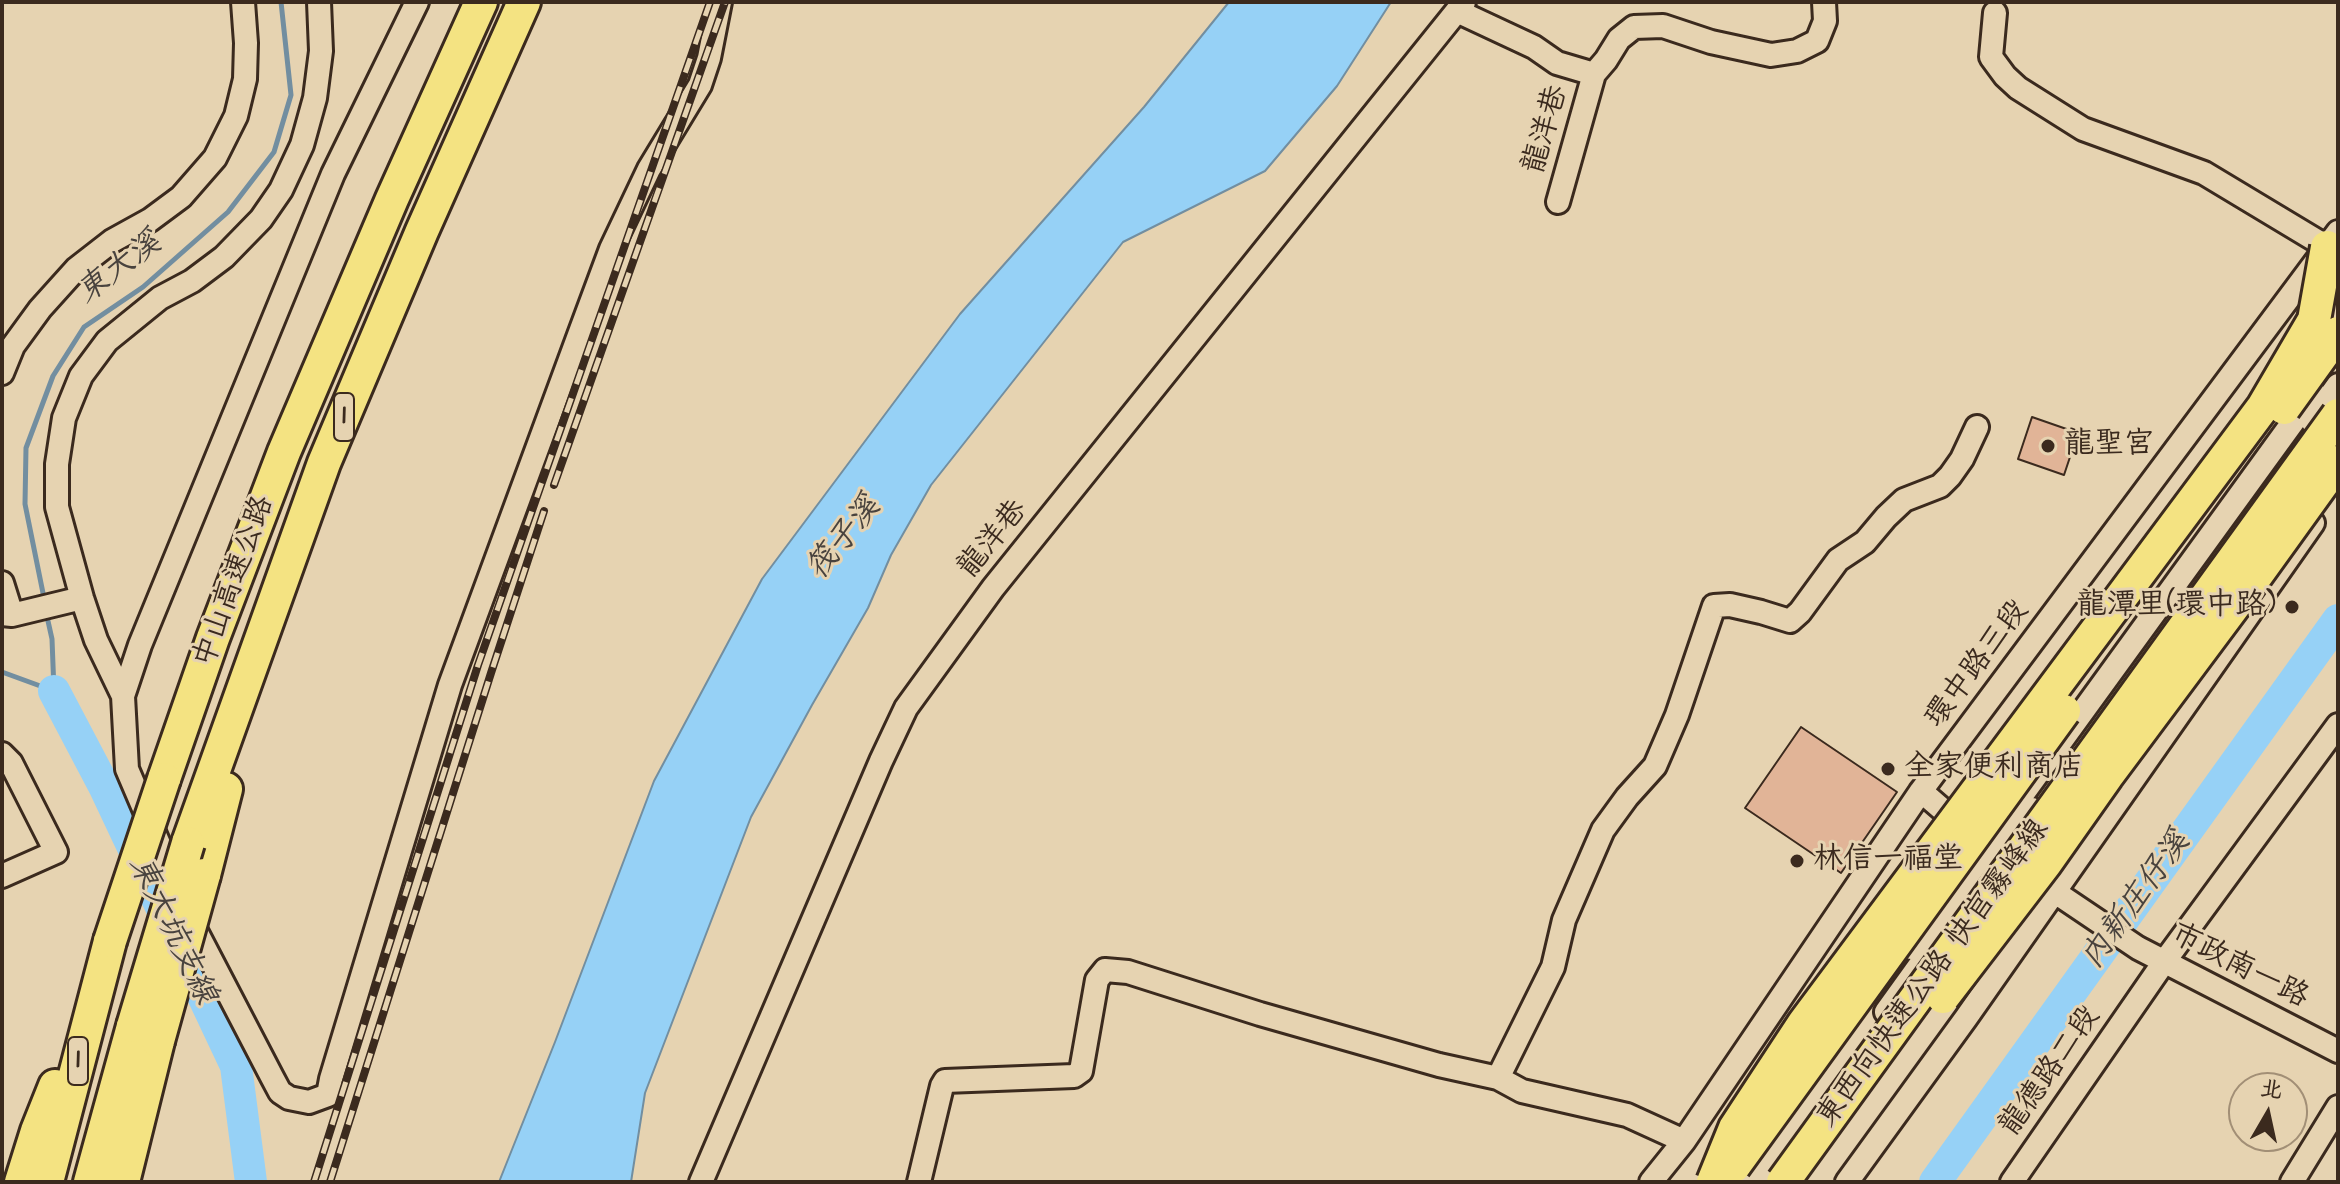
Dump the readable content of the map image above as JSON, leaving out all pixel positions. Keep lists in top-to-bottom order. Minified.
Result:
{"streets":{"highway":["1","中山高速公路","東西向快速公路 快官霧峰線"],"street":["龍洋巷","環中路三段","市政南一路","龍德路二段"]},"crossings":[["環中路三段","市政南一路"],["市政南一路","龍德路二段"]],"water":["東大溪","筏子溪","內新庄仔溪","東大坑支線"],"places":["龍聖宮","龍潭里(環中路)","全家便利商店","林信一福堂"],"north":"top"}
